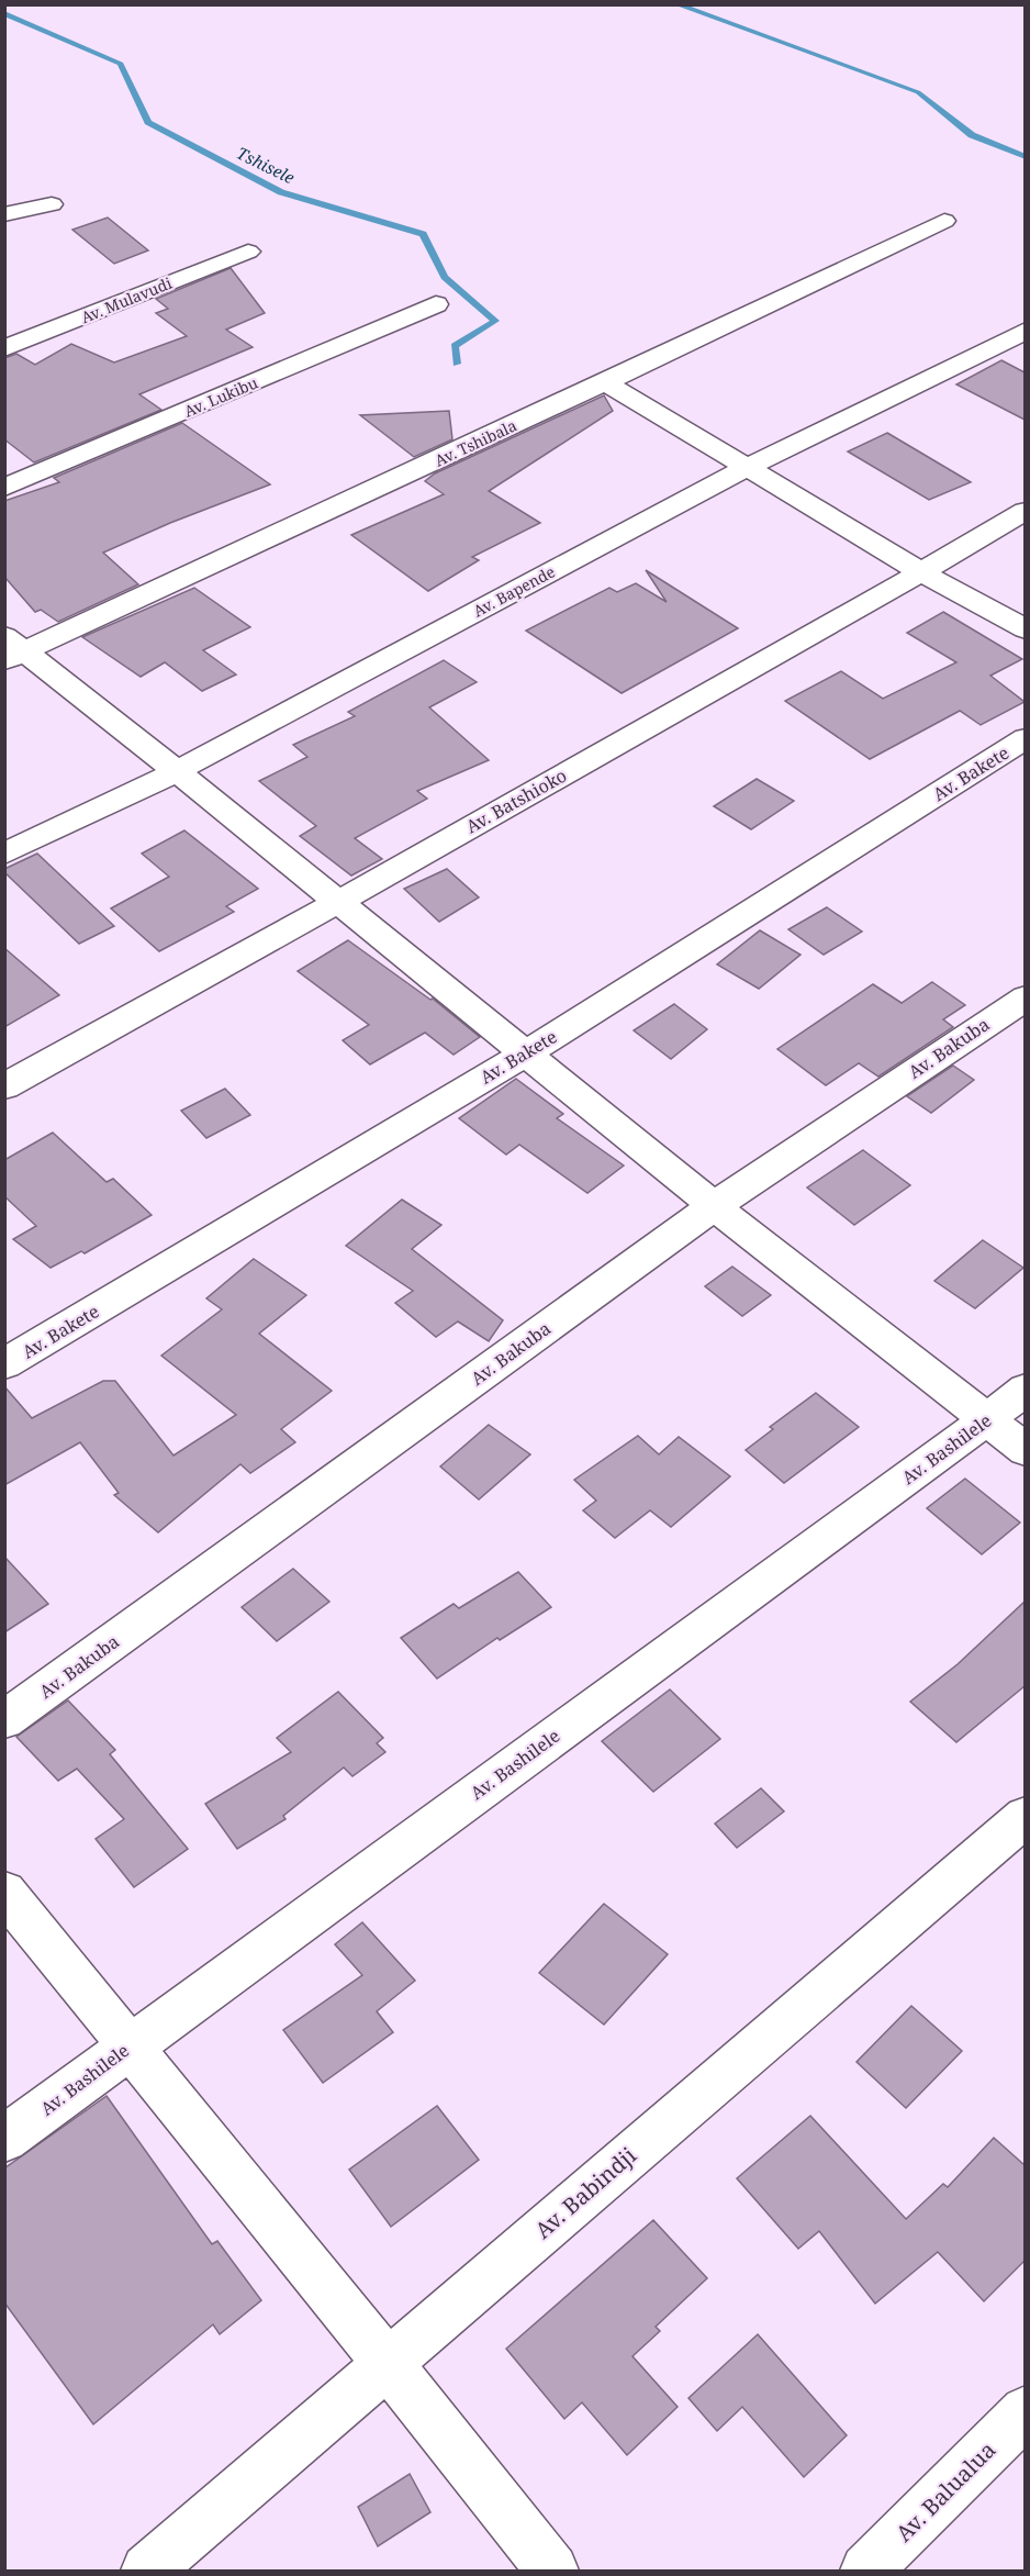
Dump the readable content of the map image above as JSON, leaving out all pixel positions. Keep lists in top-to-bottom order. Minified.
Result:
{"streets":{"street":["Av. Mulavudi","Av. Lukibu","Av. Tshibala","Av. Bapende","Av. Bakete","Av. Batshioko","Av. Bakuba","Av. Bashilele","Av. Babindji","Av. Balualua"]},"water":["Tshisele"]}
